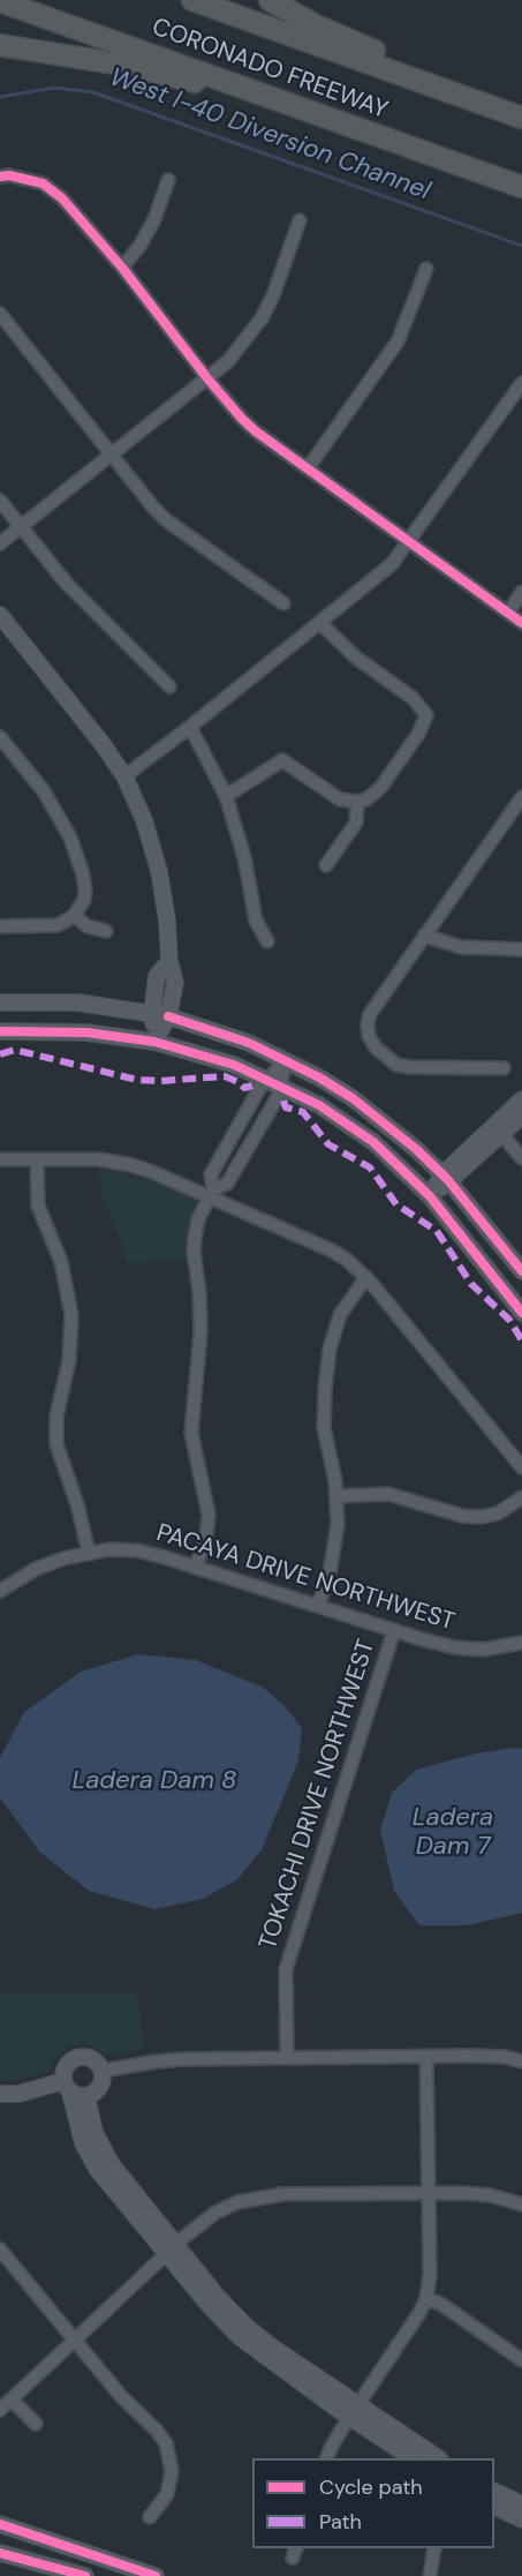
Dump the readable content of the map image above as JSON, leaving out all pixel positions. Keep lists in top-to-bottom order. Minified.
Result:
{"streets":{"highway":["CORONADO FREEWAY"],"street":["PACAYA DRIVE NORTHWEST","TOKACHI DRIVE NORTHWEST"]},"crossings":[["PACAYA DRIVE NORTHWEST","TOKACHI DRIVE NORTHWEST"]],"water":["West I-40 Diversion Channel","Ladera Dam 8","Ladera Dam 7"],"legend":["Cycle path","Path"]}
